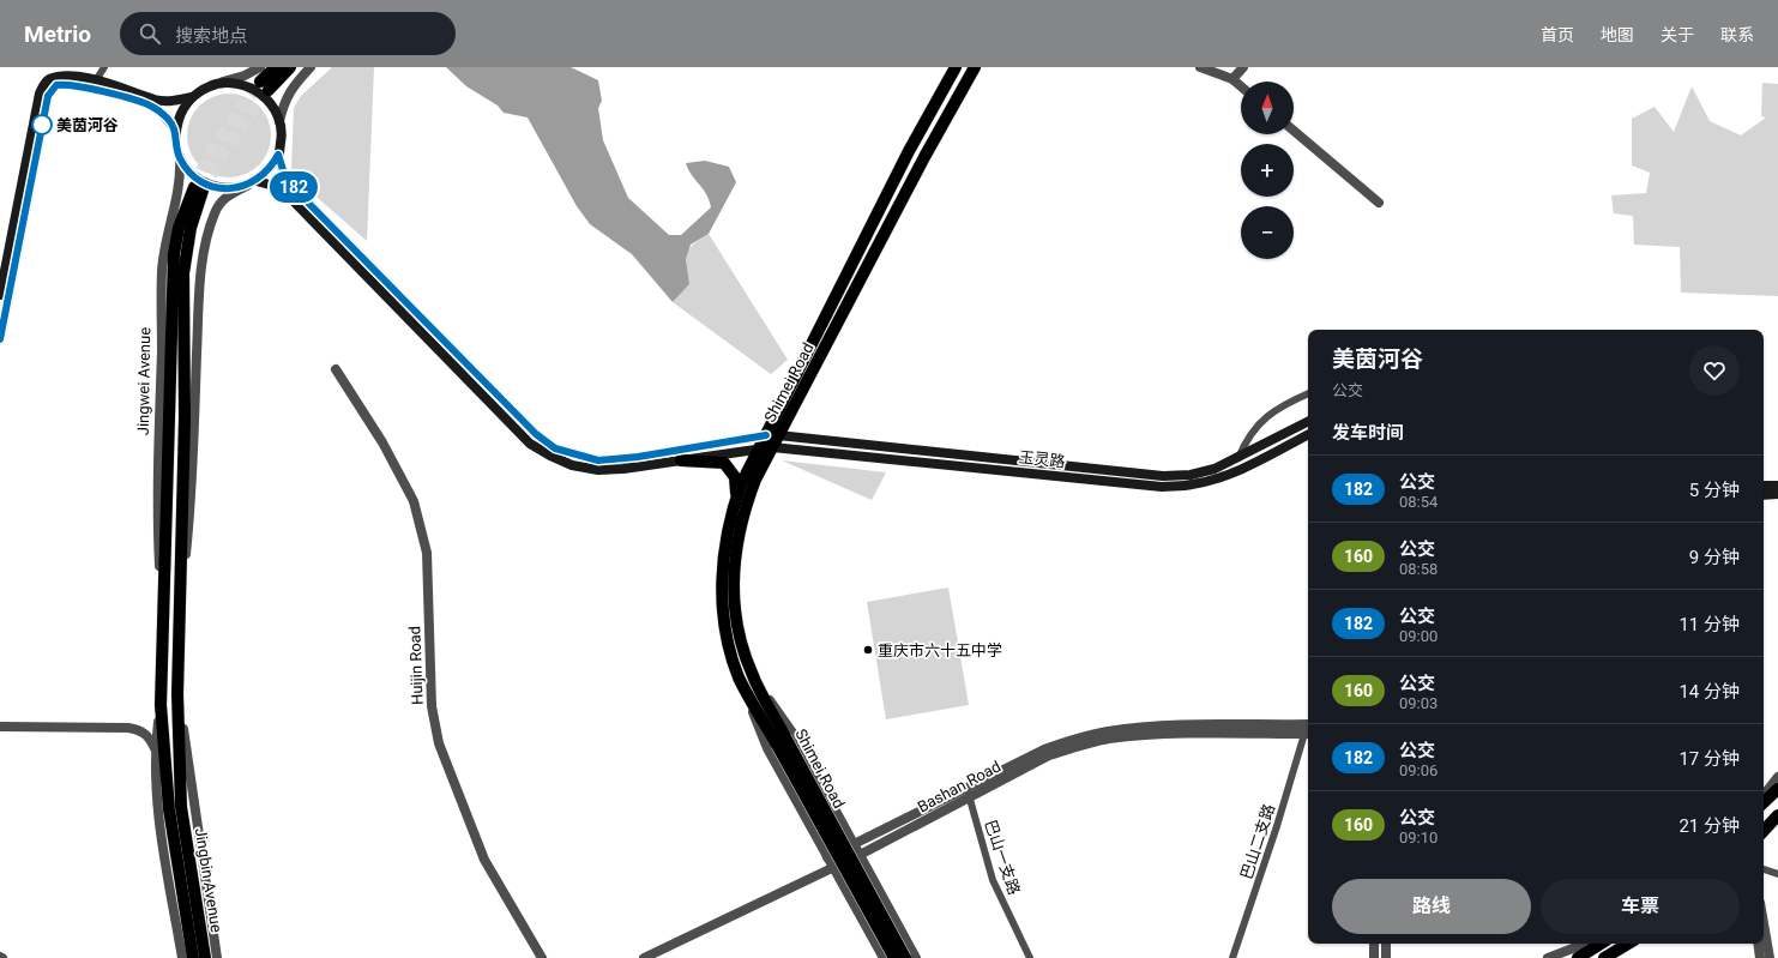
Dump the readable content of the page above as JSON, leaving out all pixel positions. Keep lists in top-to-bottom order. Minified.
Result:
{"streets":{"main road":["Jingwei Avenue","Shimei Road","玉灵路","Jingbin Avenue"],"street":["Huijin Road","Bashan Road","巴山二支路","巴山一支路"]},"crossings":[["Jingwei Avenue","玉灵路"],["Jingwei Avenue","Jingbin Avenue"],["Shimei Road","玉灵路"],["Bashan Road","巴山二支路"],["Bashan Road","巴山一支路"]],"places":["美茵河谷","重庆市六十五中学"],"lines":["bus line 182"],"north":"top","page":{"header":"Metrio","search":"搜索地点","nav":["首页","地图","关于","联系"],"on_map":"182","map_buttons":["+","−"],"heading":[["美茵河谷","公交"],"发车时间"],"list":[{"mark":"182","name":"公交","note":"08:54","value":"5 分钟"},{"mark":"160","name":"公交","note":"08:58","value":"9 分钟"},{"mark":"182","name":"公交","note":"09:00","value":"11 分钟"},{"mark":"160","name":"公交","note":"09:03","value":"14 分钟"},{"mark":"182","name":"公交","note":"09:06","value":"17 分钟"},{"mark":"160","name":"公交","note":"09:10","value":"21 分钟"}],"buttons":["路线","车票"]}}
